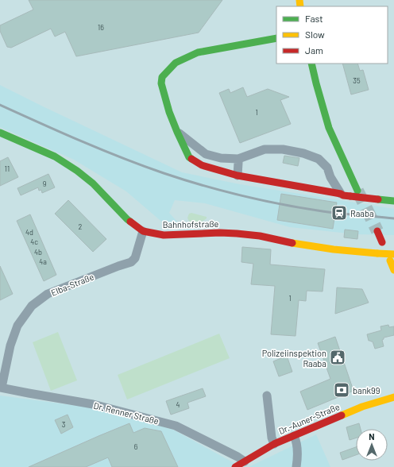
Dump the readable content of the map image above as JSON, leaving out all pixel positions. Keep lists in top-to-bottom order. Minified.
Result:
{"streets":{"street":["Bahnhofstraße","Elba-Straße","Dr. Renner Straße","Dr.-Auner-Straße"]},"crossings":[["Bahnhofstraße","Elba-Straße"],["Elba-Straße","Dr. Renner Straße"],["Dr. Renner Straße","Dr.-Auner-Straße"]],"places":{"station":["Raaba"],"public building":["Polizeiinspektion Raaba"],"bank":["bank99"]},"house_numbers":["16","35","1","11","9","2","4d","4c","4b","4a","1","4","3","6"],"legend":["Fast","Slow","Jam"],"north":"top"}
